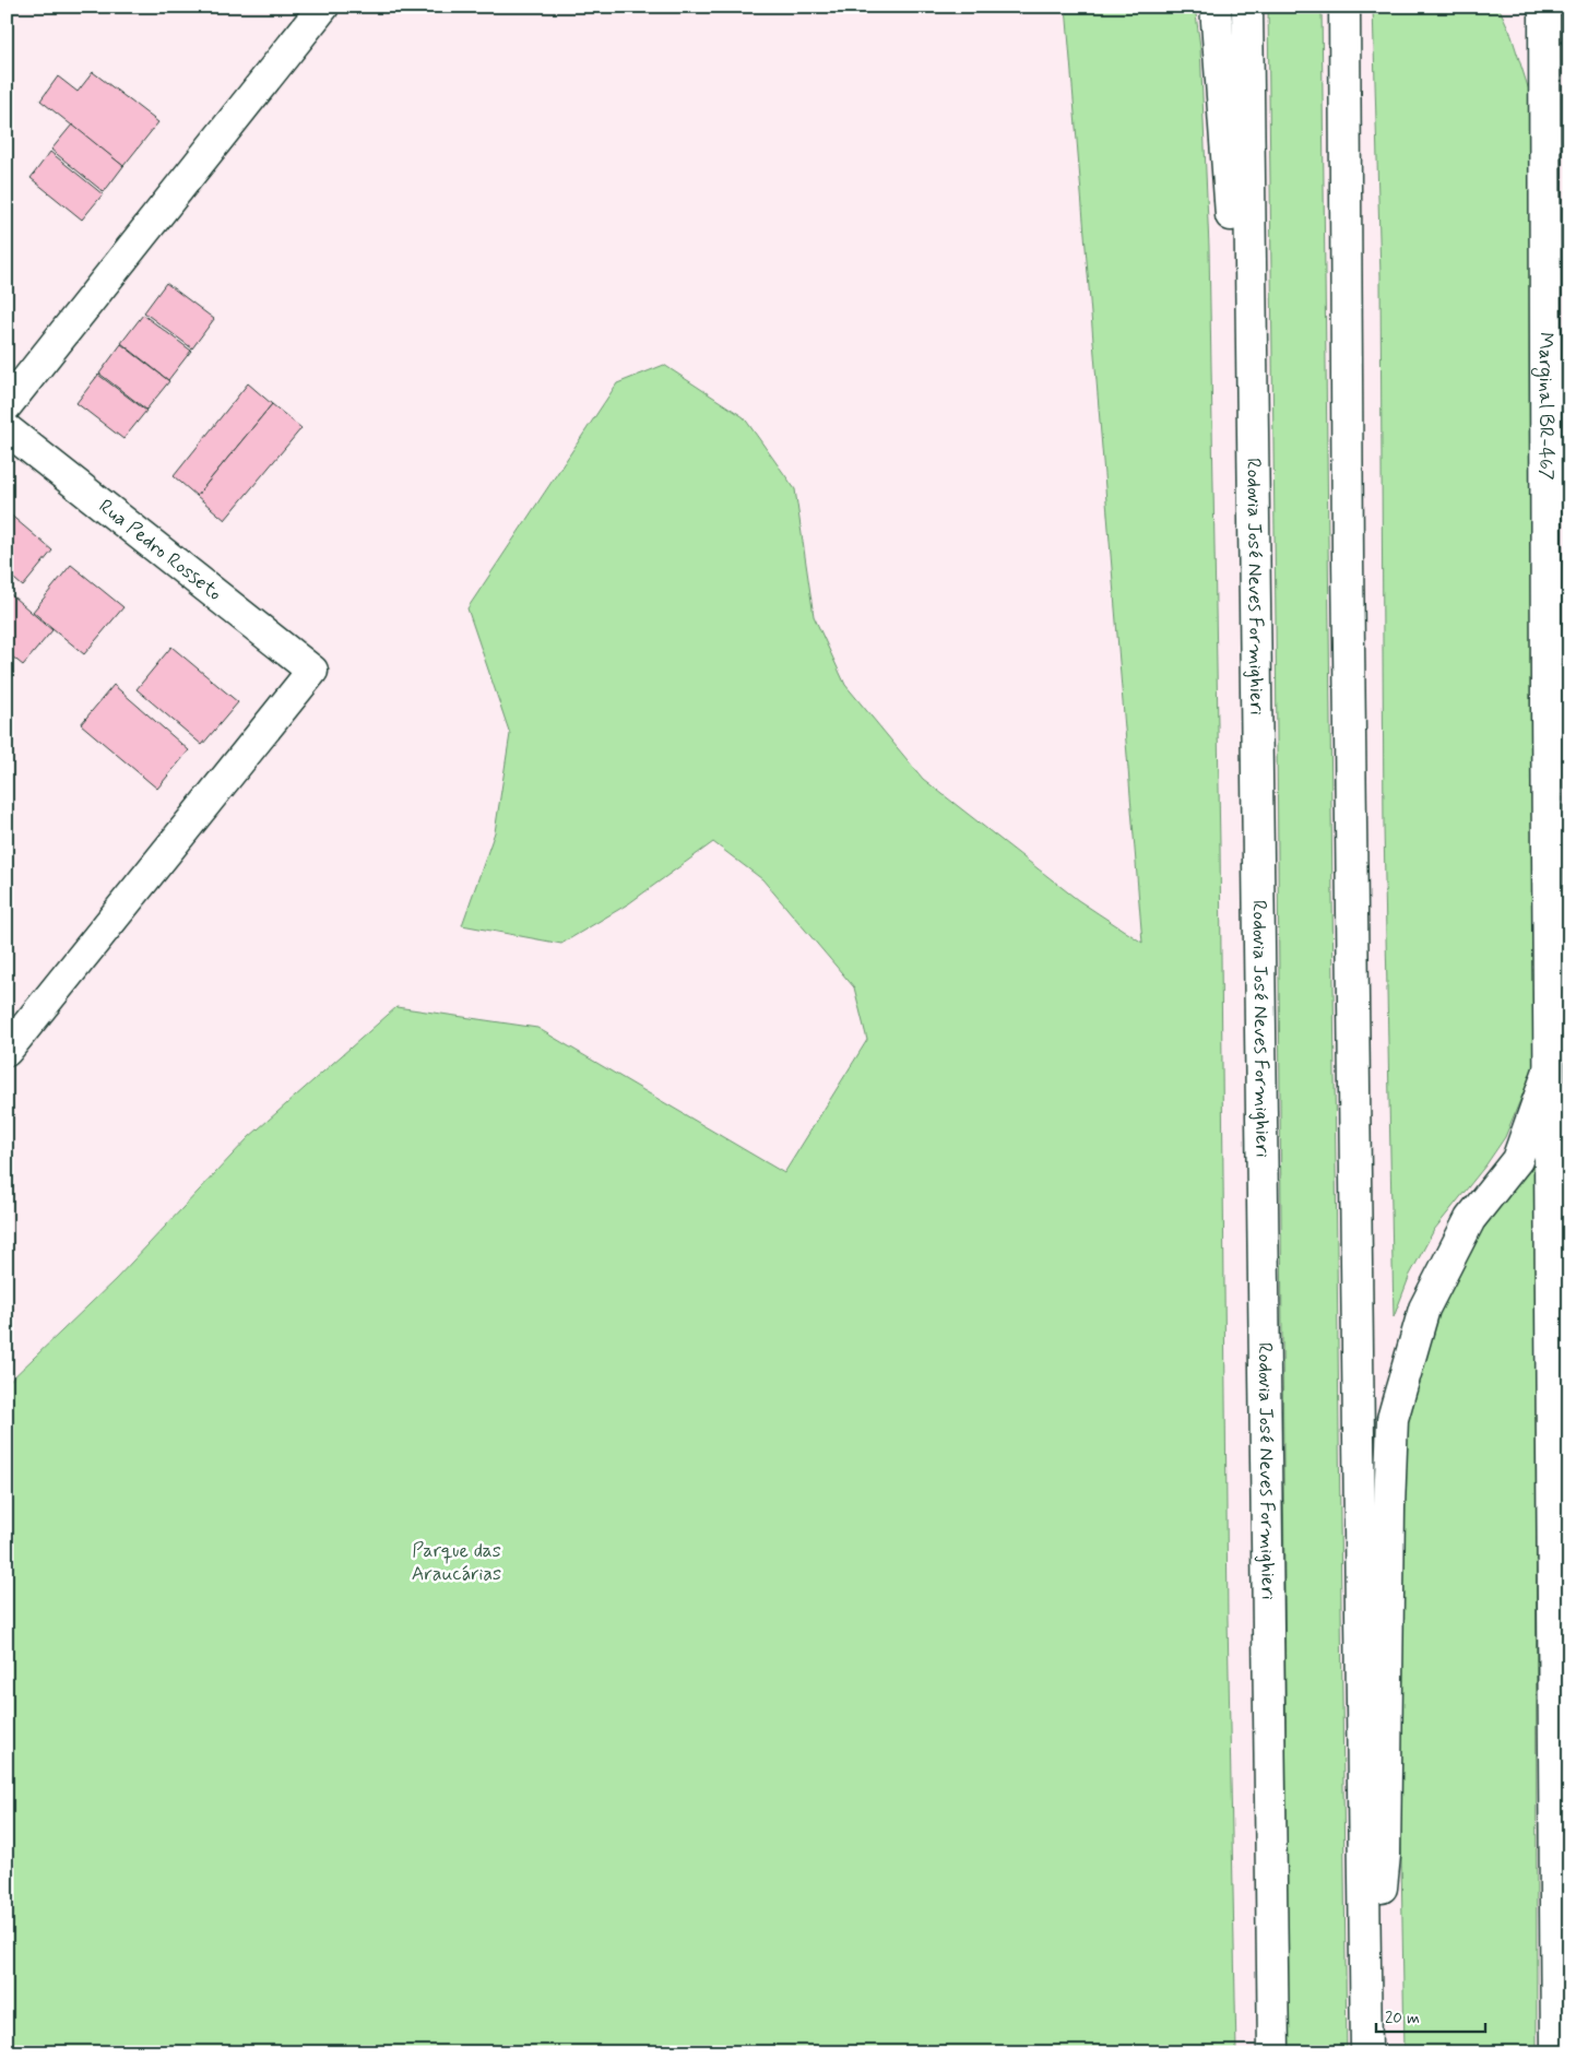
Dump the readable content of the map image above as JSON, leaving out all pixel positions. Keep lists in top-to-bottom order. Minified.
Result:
{"streets":{"main road":["Marginal BR-467","Rua Pedro Rosseto","Rodovia José Neves Formighieri"]},"parks":["Parque das Araucárias"],"scale_bar":"20 m"}
